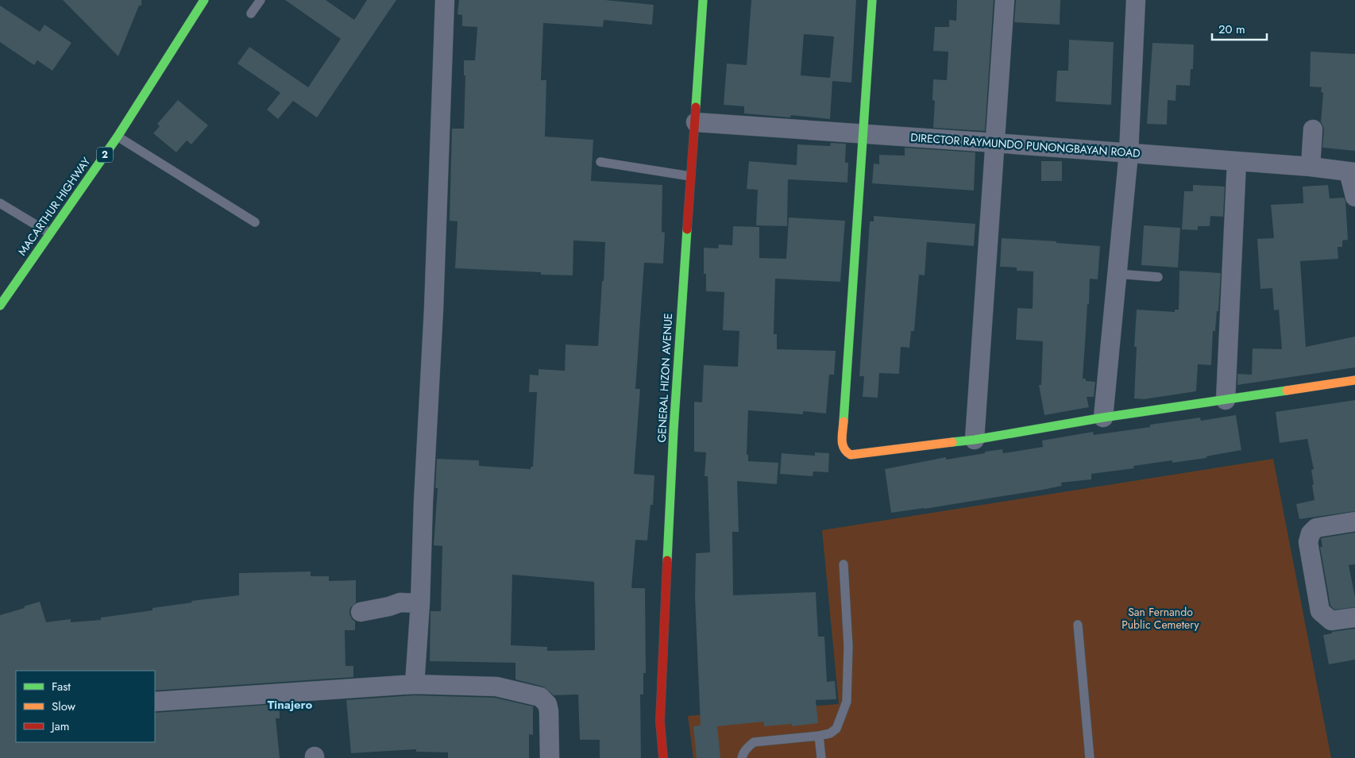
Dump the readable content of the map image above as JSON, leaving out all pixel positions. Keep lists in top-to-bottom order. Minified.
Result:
{"streets":{"main road":["2","MACARTHUR HIGHWAY","GENERAL HIZON AVENUE"],"street":["DIRECTOR RAYMUNDO PUNONGBAYAN ROAD"]},"crossings":[["DIRECTOR RAYMUNDO PUNONGBAYAN ROAD","GENERAL HIZON AVENUE"]],"districts":["Tinajero"],"parks":["San Fernando Public Cemetery"],"legend":["Fast","Slow","Jam"],"scale_bar":"20 m"}
